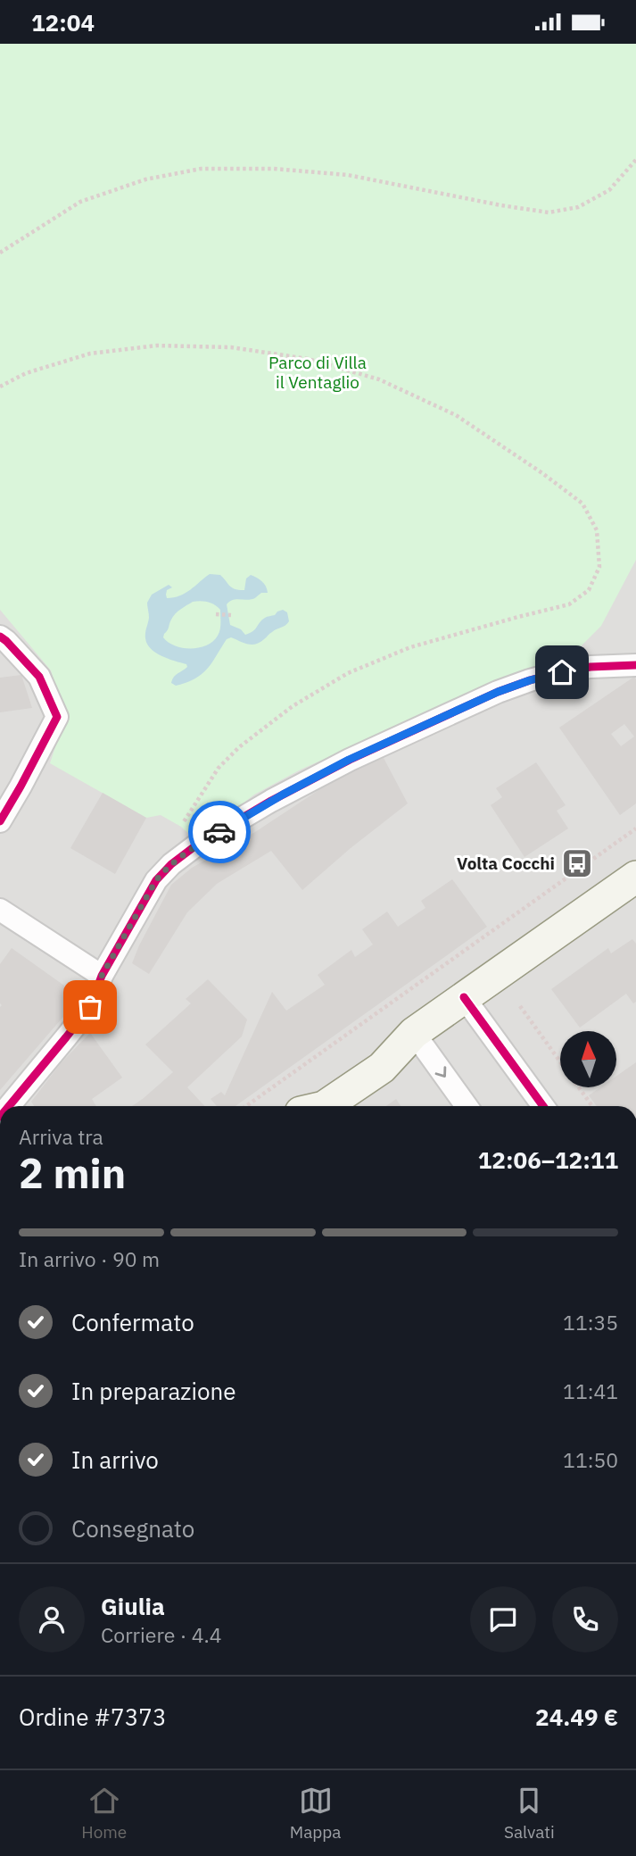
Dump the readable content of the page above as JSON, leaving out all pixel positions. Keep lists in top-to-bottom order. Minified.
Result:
{"parks":["Parco di Villa il Ventaglio"],"places":{"bus stop":["Volta Cocchi"]},"north":"top","page":{"status":"12:04","heading":["2 min","Arriva tra","12:06–12:11"],"panel":["Giulia","Corriere · 4.4","Ordine #7373","24.49 €"],"bar":"In arrivo · 90 m","list":[["Confermato","11:35"],["In preparazione","11:41"],["In arrivo","11:50"],"Consegnato"],"tabs":["Home","Mappa","Salvati"]}}
